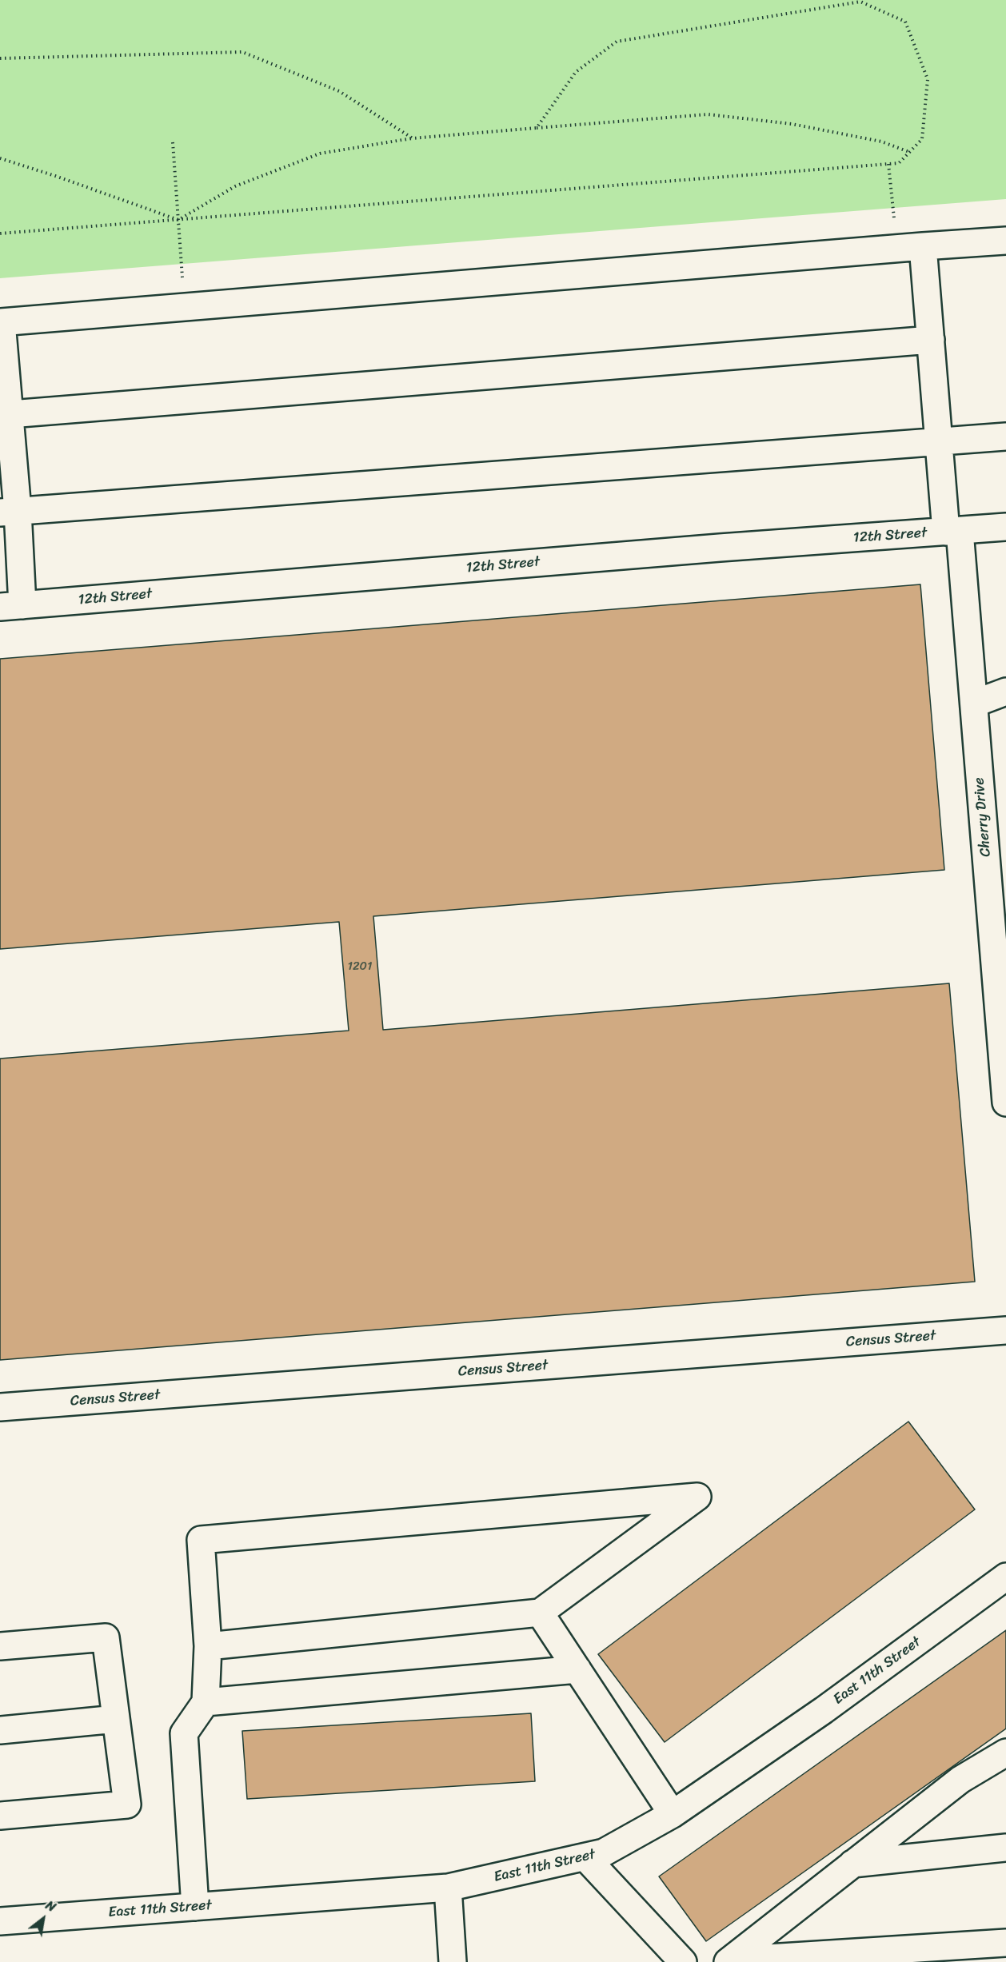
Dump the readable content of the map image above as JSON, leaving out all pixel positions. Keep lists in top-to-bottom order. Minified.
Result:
{"streets":{"street":["12th Street","Cherry Drive","Census Street","East 11th Street"]},"crossings":[["12th Street","Cherry Drive"]],"house_numbers":["1201"],"north":"top right"}
